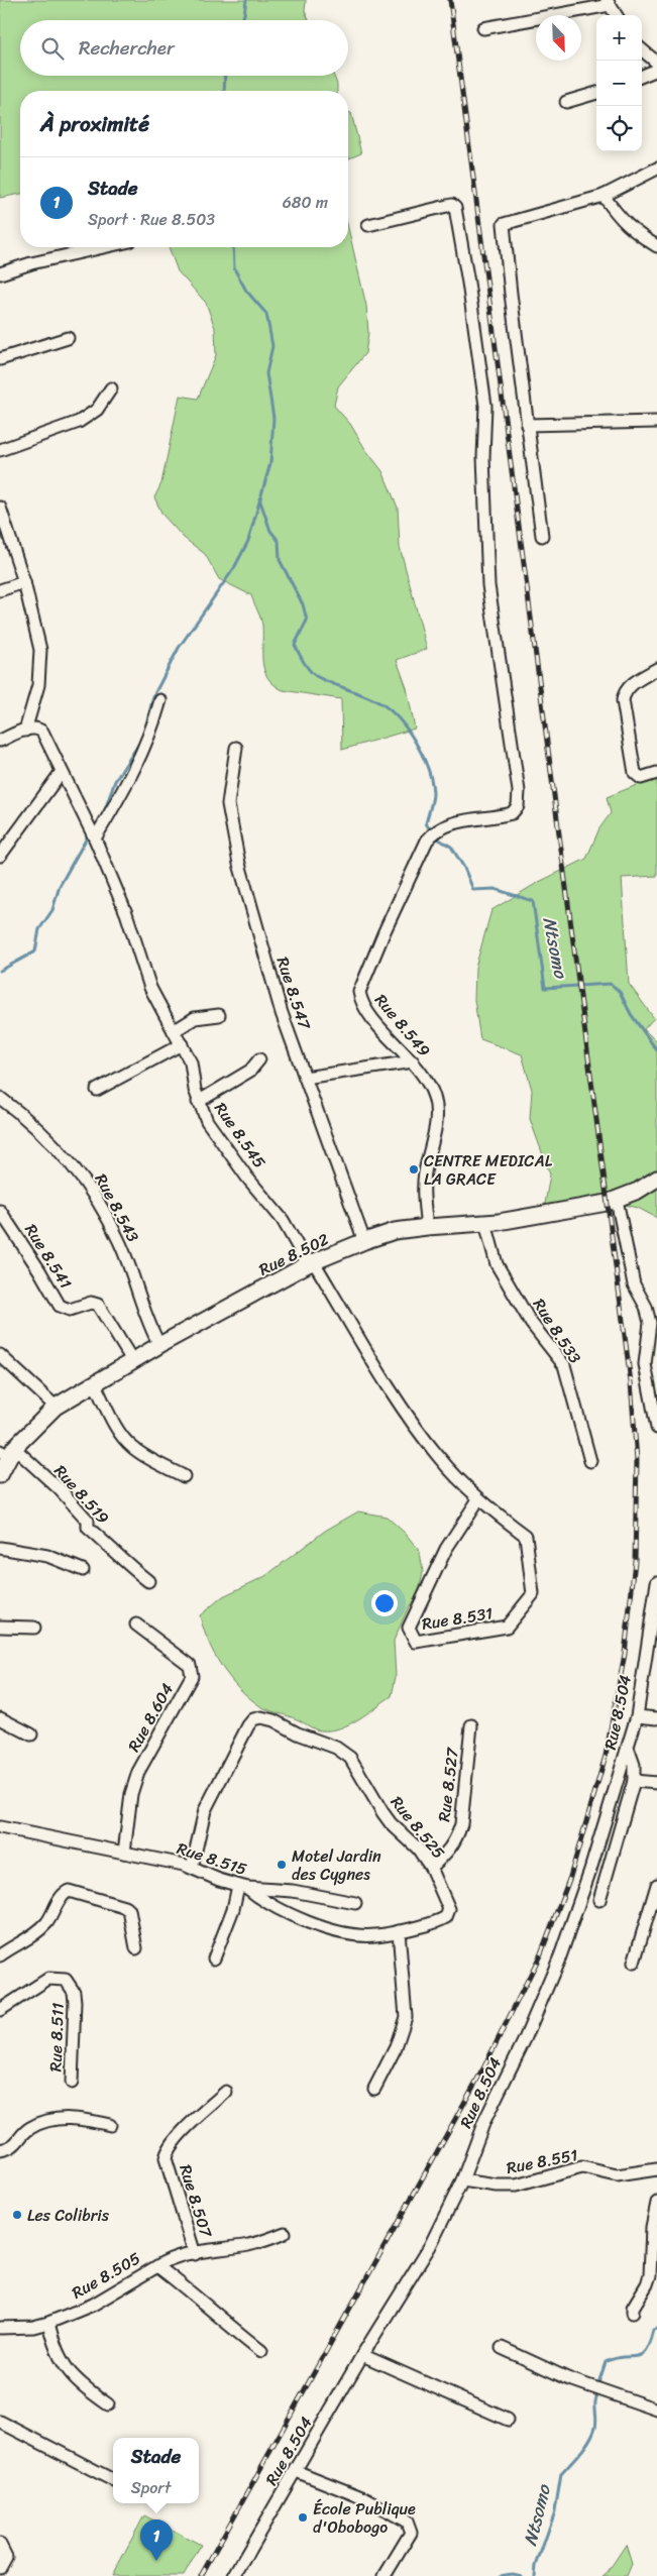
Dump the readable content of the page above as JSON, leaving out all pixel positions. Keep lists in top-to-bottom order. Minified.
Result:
{"streets":{"main road":["Rue 8.502"],"street":["Rue 8.547","Rue 8.549","Rue 8.545","Rue 8.543","Rue 8.541","Rue 8.533","Rue 8.519","Rue 8.531","Rue 8.504","Rue 8.604","Rue 8.527","Rue 8.525","Rue 8.515","Rue 8.511","Rue 8.551","Rue 8.507","Rue 8.505"]},"crossings":[["Rue 8.547","Rue 8.502"],["Rue 8.549","Rue 8.502"],["Rue 8.545","Rue 8.502"],["Rue 8.545","Rue 8.531"],["Rue 8.543","Rue 8.502"],["Rue 8.502","Rue 8.541"],["Rue 8.502","Rue 8.533"],["Rue 8.502","Rue 8.519"],["Rue 8.502","Rue 8.531"],["Rue 8.504","Rue 8.551"],["Rue 8.604","Rue 8.515"],["Rue 8.527","Rue 8.525"],["Rue 8.525","Rue 8.515"]],"water":["Ntsomo"],"places":["CENTRE MEDICAL LA GRACE","Motel Jardin des Cygnes","Les Colibris","École Publique d'Obobogo"],"north":"bottom right","page":{"map_buttons":["+","−"],"search":"Rechercher","heading":"À proximité","list":[{"mark":"1","name":"Stade","note":"Sport · Rue 8.503","value":"680 m"}],"popup":["Stade","Sport"],"pins":"1"}}
